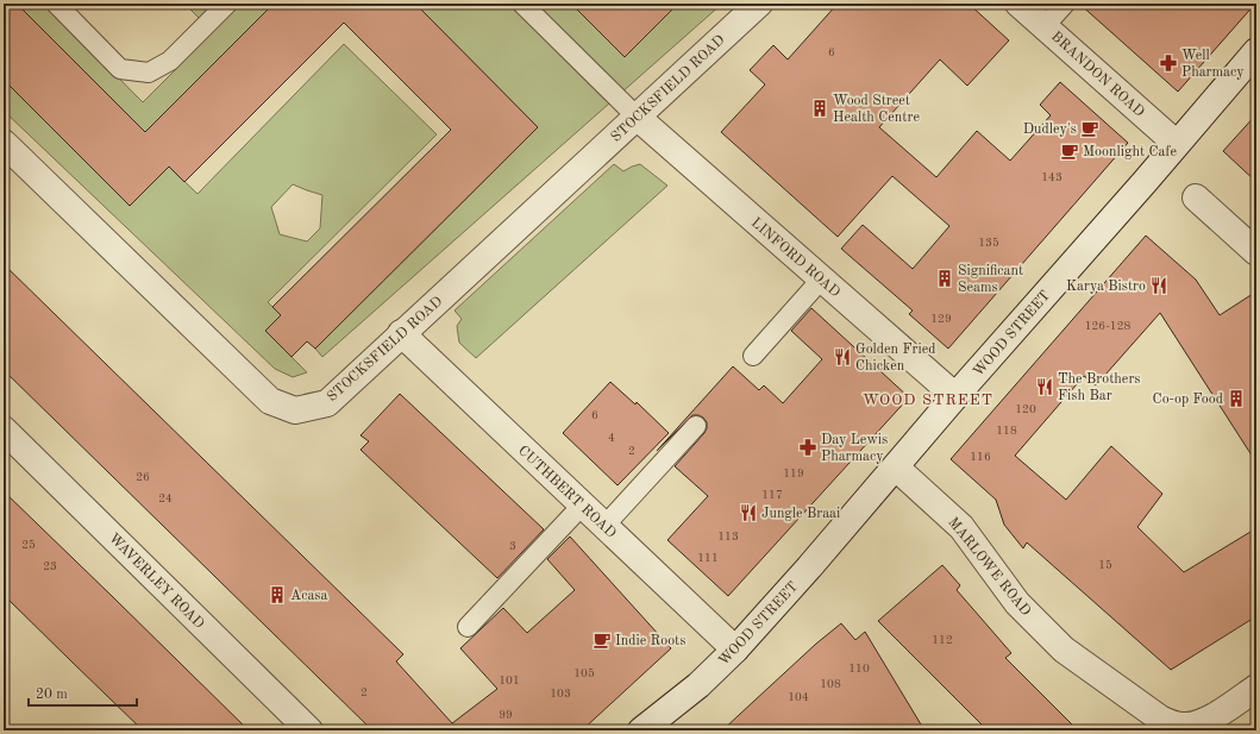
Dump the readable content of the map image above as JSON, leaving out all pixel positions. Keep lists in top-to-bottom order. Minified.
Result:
{"streets":{"street":["BRANDON ROAD","STOCKSFIELD ROAD","LINFORD ROAD","WOOD STREET","CUTHBERT ROAD","MARLOWE ROAD","WAVERLEY ROAD"]},"crossings":[["BRANDON ROAD","WOOD STREET"],["STOCKSFIELD ROAD","LINFORD ROAD"],["STOCKSFIELD ROAD","CUTHBERT ROAD"],["LINFORD ROAD","WOOD STREET"],["WOOD STREET","CUTHBERT ROAD"],["WOOD STREET","MARLOWE ROAD"]],"districts":["WOOD STREET"],"places":{"pharmacy":["Well Pharmacy","Day Lewis Pharmacy"],"building":["Wood Street Health Centre","Significant Seams","Co-op Food","Acasa"],"cafe":["Dudley's","Moonlight Cafe","Indie Roots"],"restaurant":["Karya Bistro","Golden Fried Chicken","The Brothers Fish Bar","Jungle Braai"]},"house_numbers":["6","143","135","129","126-128","120","6","118","4","2","116","119","26","117","24","113","25","3","111","15","23","112","110","105","101","108","2","103","104","99"],"scale_bar":"20 m"}
